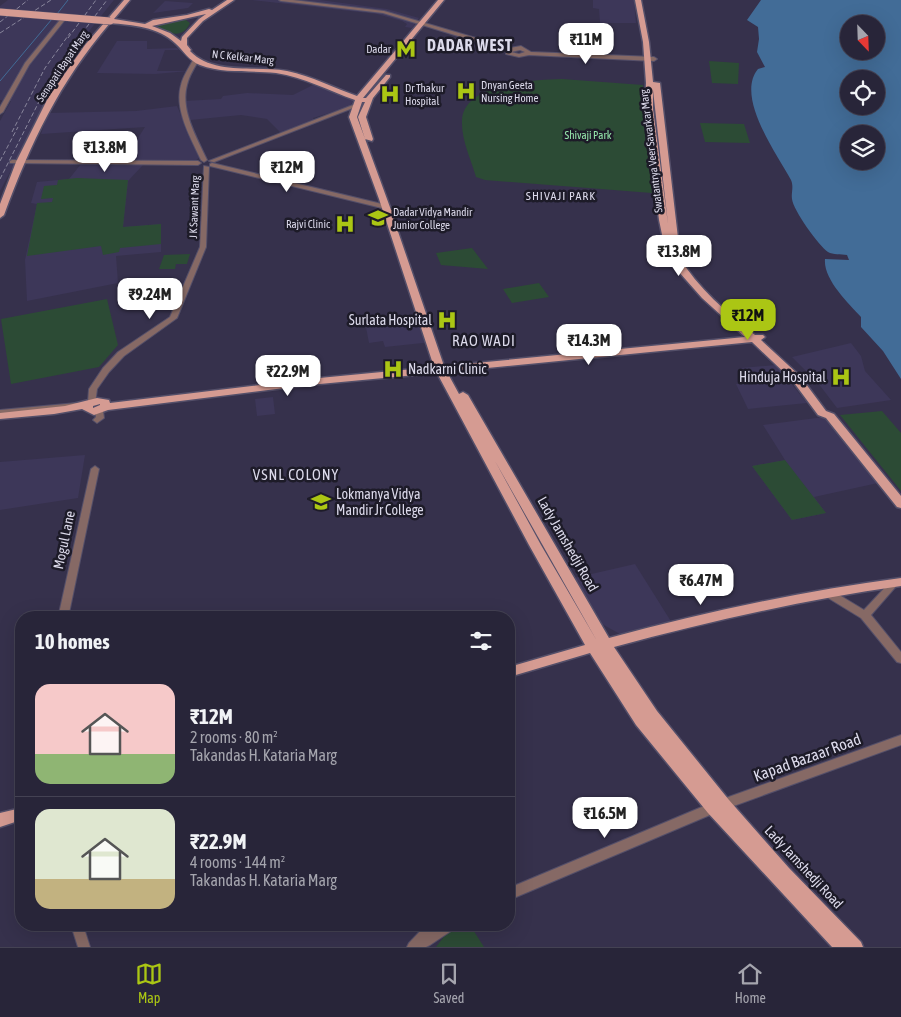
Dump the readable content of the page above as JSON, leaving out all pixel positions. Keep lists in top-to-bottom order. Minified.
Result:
{"streets":{"main road":["N C Kelkar Marg","Senapati Bapat Marg","Swatantrya Veer Savarkar Marg","Lady Jamshedji Road"],"street":["J K Sawant Marg","Mogul Lane","Kapad Bazaar Road"]},"crossings":[["N C Kelkar Marg","Senapati Bapat Marg"],["N C Kelkar Marg","J K Sawant Marg"],["N C Kelkar Marg","Lady Jamshedji Road"],["Lady Jamshedji Road","Kapad Bazaar Road"]],"districts":["DADAR WEST","SHIVAJI PARK","RAO WADI","VSNL COLONY"],"parks":["Shivaji Park"],"places":{"metro station":["Dadar"],"hospital":["Dnyan Geeta Nursing Home","Dr Thakur Hospital","Rajvi Clinic","Surlata Hospital","Nadkarni Clinic","Hinduja Hospital"],"school or university":["Dadar Vidya Mandir Junior College","Lokmanya Vidya Mandir Jr College"]},"north":"bottom right","page":{"price":["₹11M","₹13.8M","₹12M","₹13.8M","₹9.24M","₹12M","₹14.3M","₹22.9M","₹6.47M","₹16.5M"],"heading":"10 homes","list":[{"name":"₹12M","note":"2 rooms · 80 m² · Takandas H. Kataria Marg"},{"name":"₹22.9M","note":"4 rooms · 144 m² · Takandas H. Kataria Marg"}],"tabs":["Map","Saved","Home"]}}
